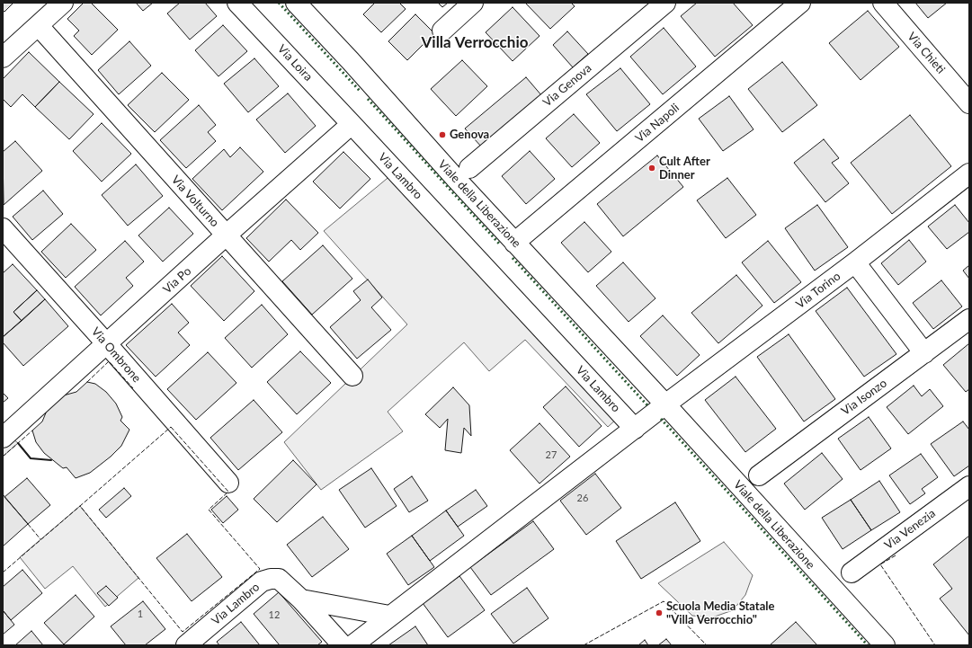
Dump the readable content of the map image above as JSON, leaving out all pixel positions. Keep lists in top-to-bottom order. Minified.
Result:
{"streets":{"street":["Via Chieti","Via Loira","Via Genova","Via Napoli","Via Lambro","Via Volturno","Viale della Liberazione","Via Po","Via Torino","Via Ombrone","Via Isonzo","Via Venezia"]},"crossings":[["Via Loira","Via Lambro"],["Via Loira","Via Po"],["Via Napoli","Viale della Liberazione"],["Via Lambro","Via Po"],["Via Volturno","Via Po"],["Viale della Liberazione","Via Torino"],["Via Po","Via Ombrone"]],"districts":["Villa Verrocchio"],"places":["Genova","Cult After Dinner","Scuola Media Statale \"Villa Verrocchio\""],"house_numbers":["27","26","1","12"]}
